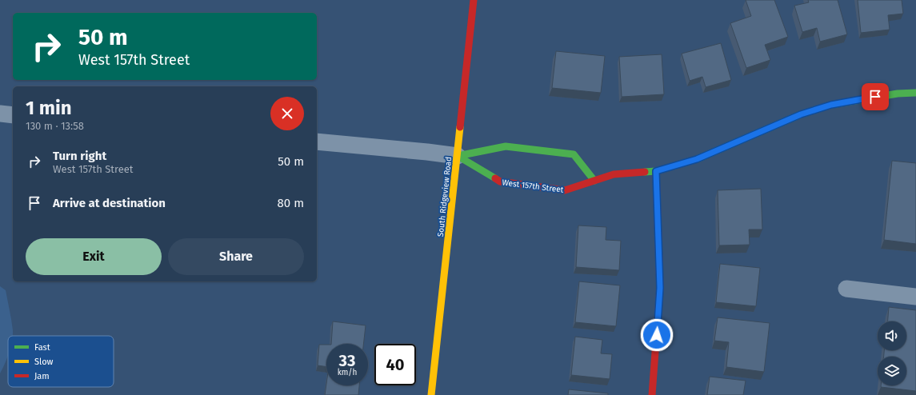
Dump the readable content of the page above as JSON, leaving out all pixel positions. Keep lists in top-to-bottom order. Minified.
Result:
{"streets":{"street":["West 157th Street","South Ridgeview Road"]},"crossings":[["West 157th Street","South Ridgeview Road"]],"legend":["Fast","Slow","Jam"],"page":{"turn":["50 m","West 157th Street"],"heading":["1 min","130 m · 13:58"],"list":[{"name":"Turn right","note":"West 157th Street","value":"50 m"},{"name":"Arrive at destination","value":"80 m"}],"buttons":["Exit","Share"],"speed":"33 km/h","limit":"40"}}
